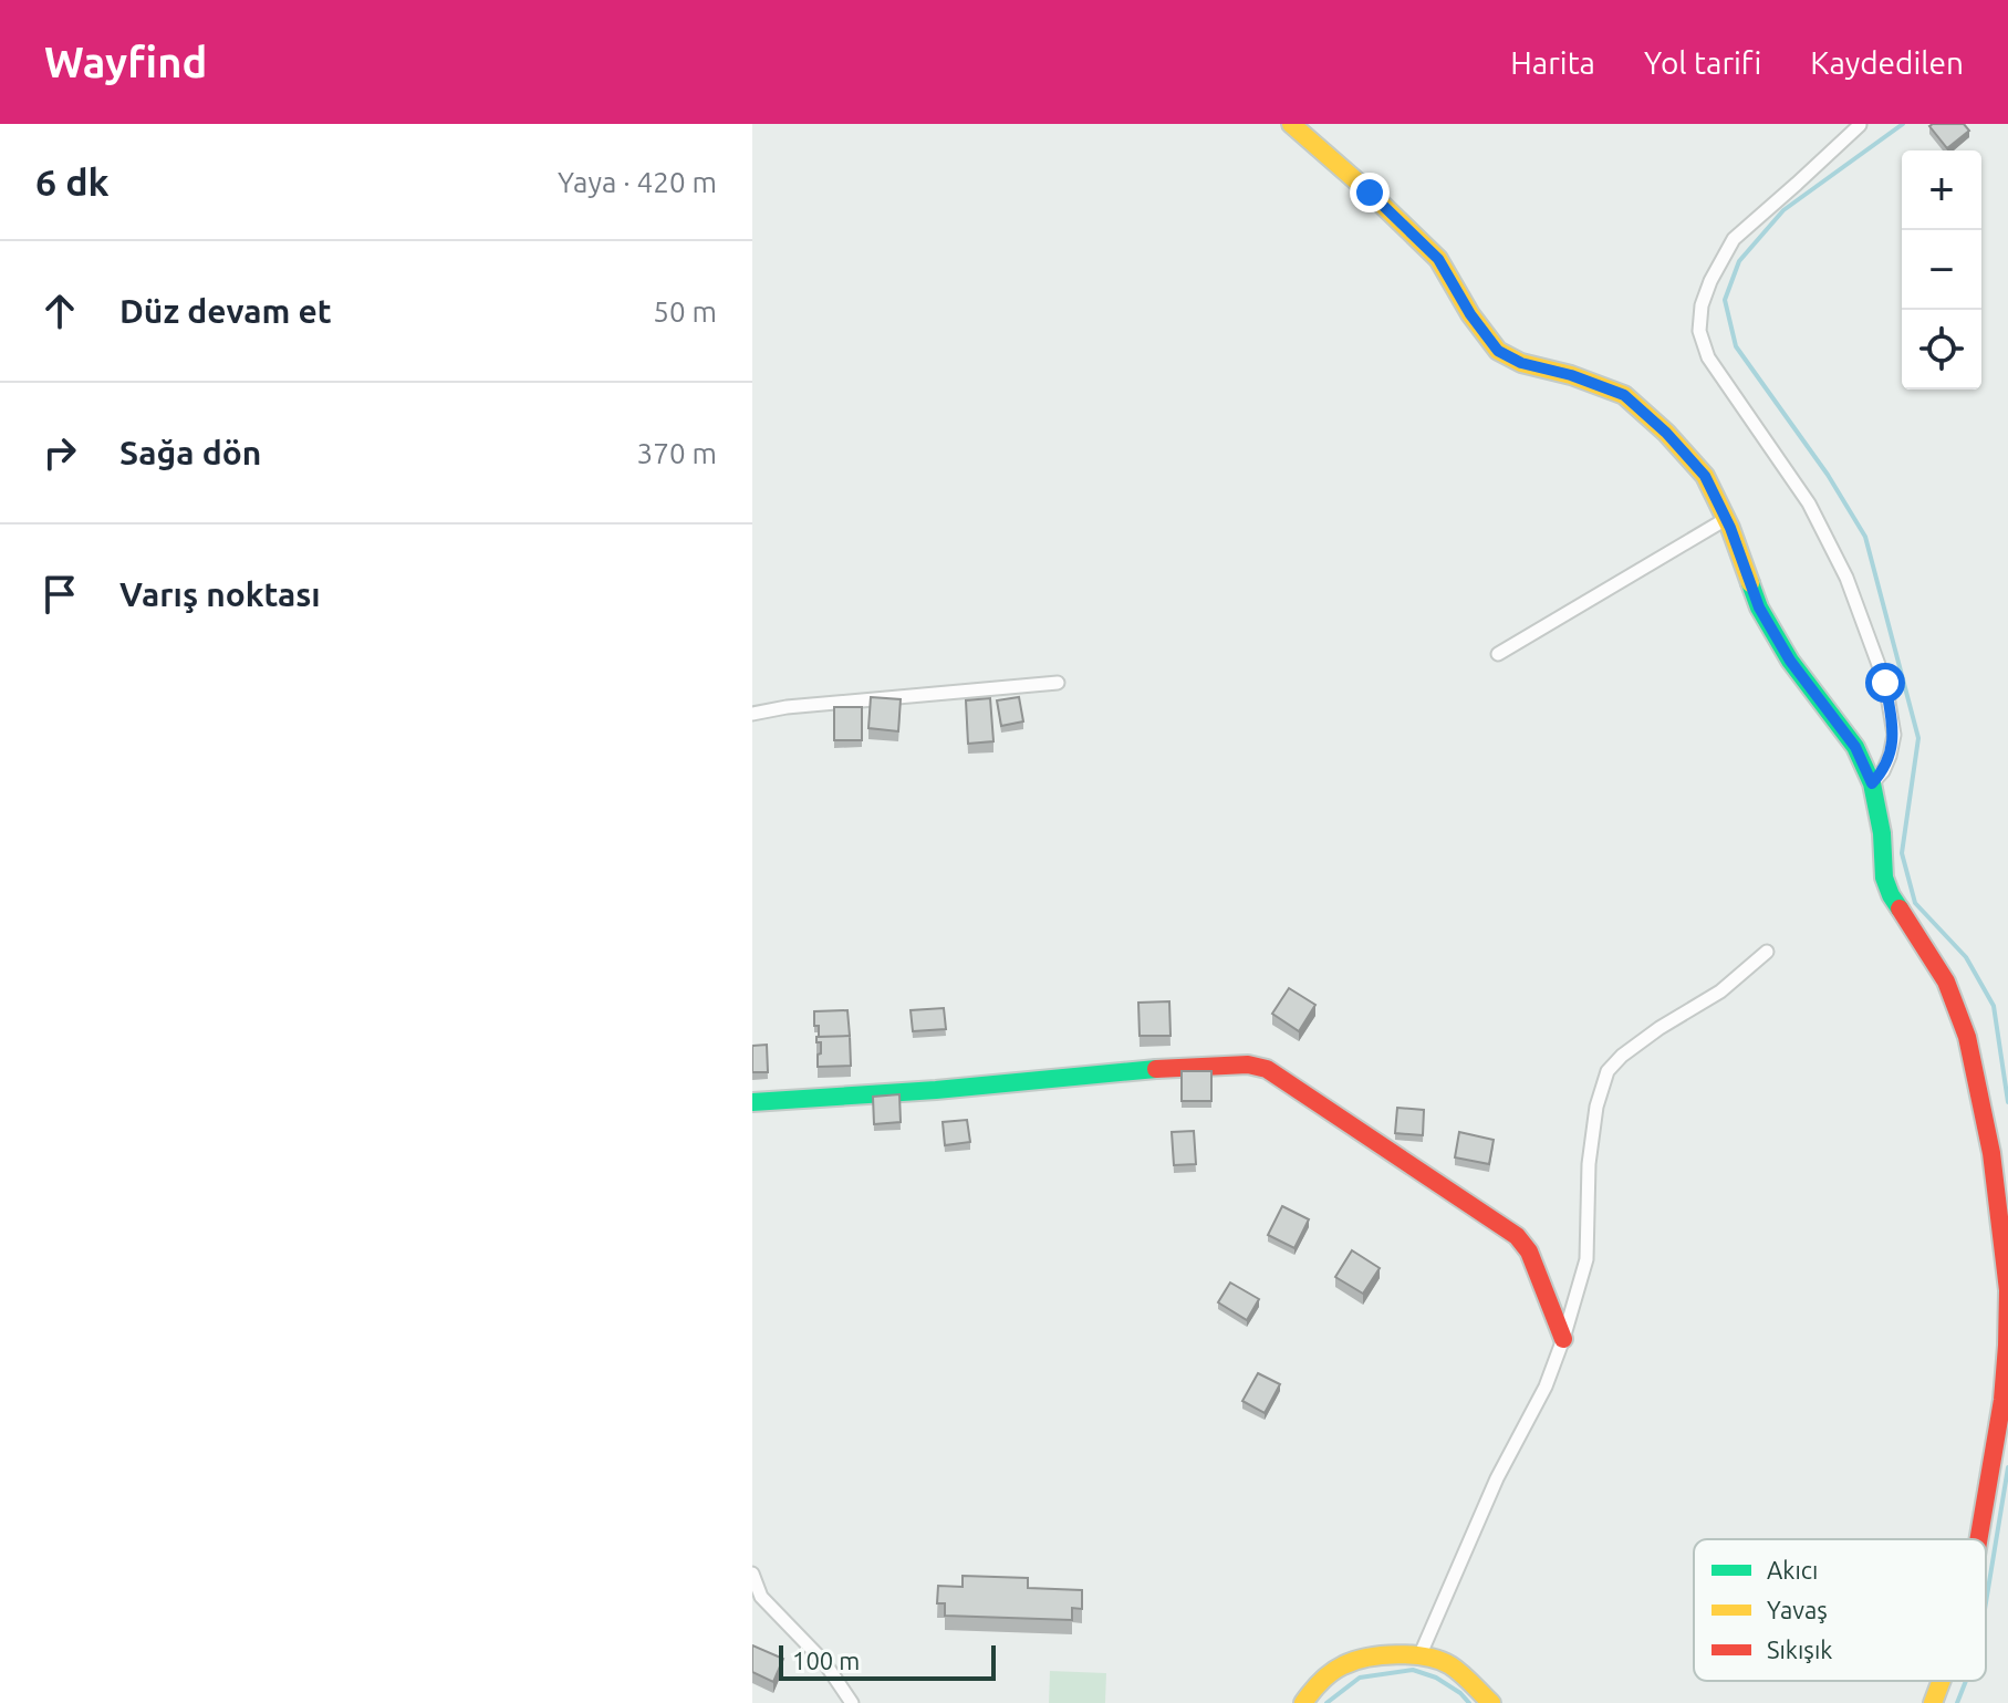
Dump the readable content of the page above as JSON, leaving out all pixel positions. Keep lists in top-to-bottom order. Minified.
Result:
{"legend":["Akıcı","Yavaş","Sıkışık"],"scale_bar":"100 m","page":{"header":"Wayfind","nav":["Harita","Yol tarifi","Kaydedilen"],"heading":["6 dk","Yaya · 420 m"],"map_buttons":["+","−"],"list":[["Düz devam et","50 m"],["Sağa dön","370 m"],"Varış noktası"],"scale":"100 m"}}
